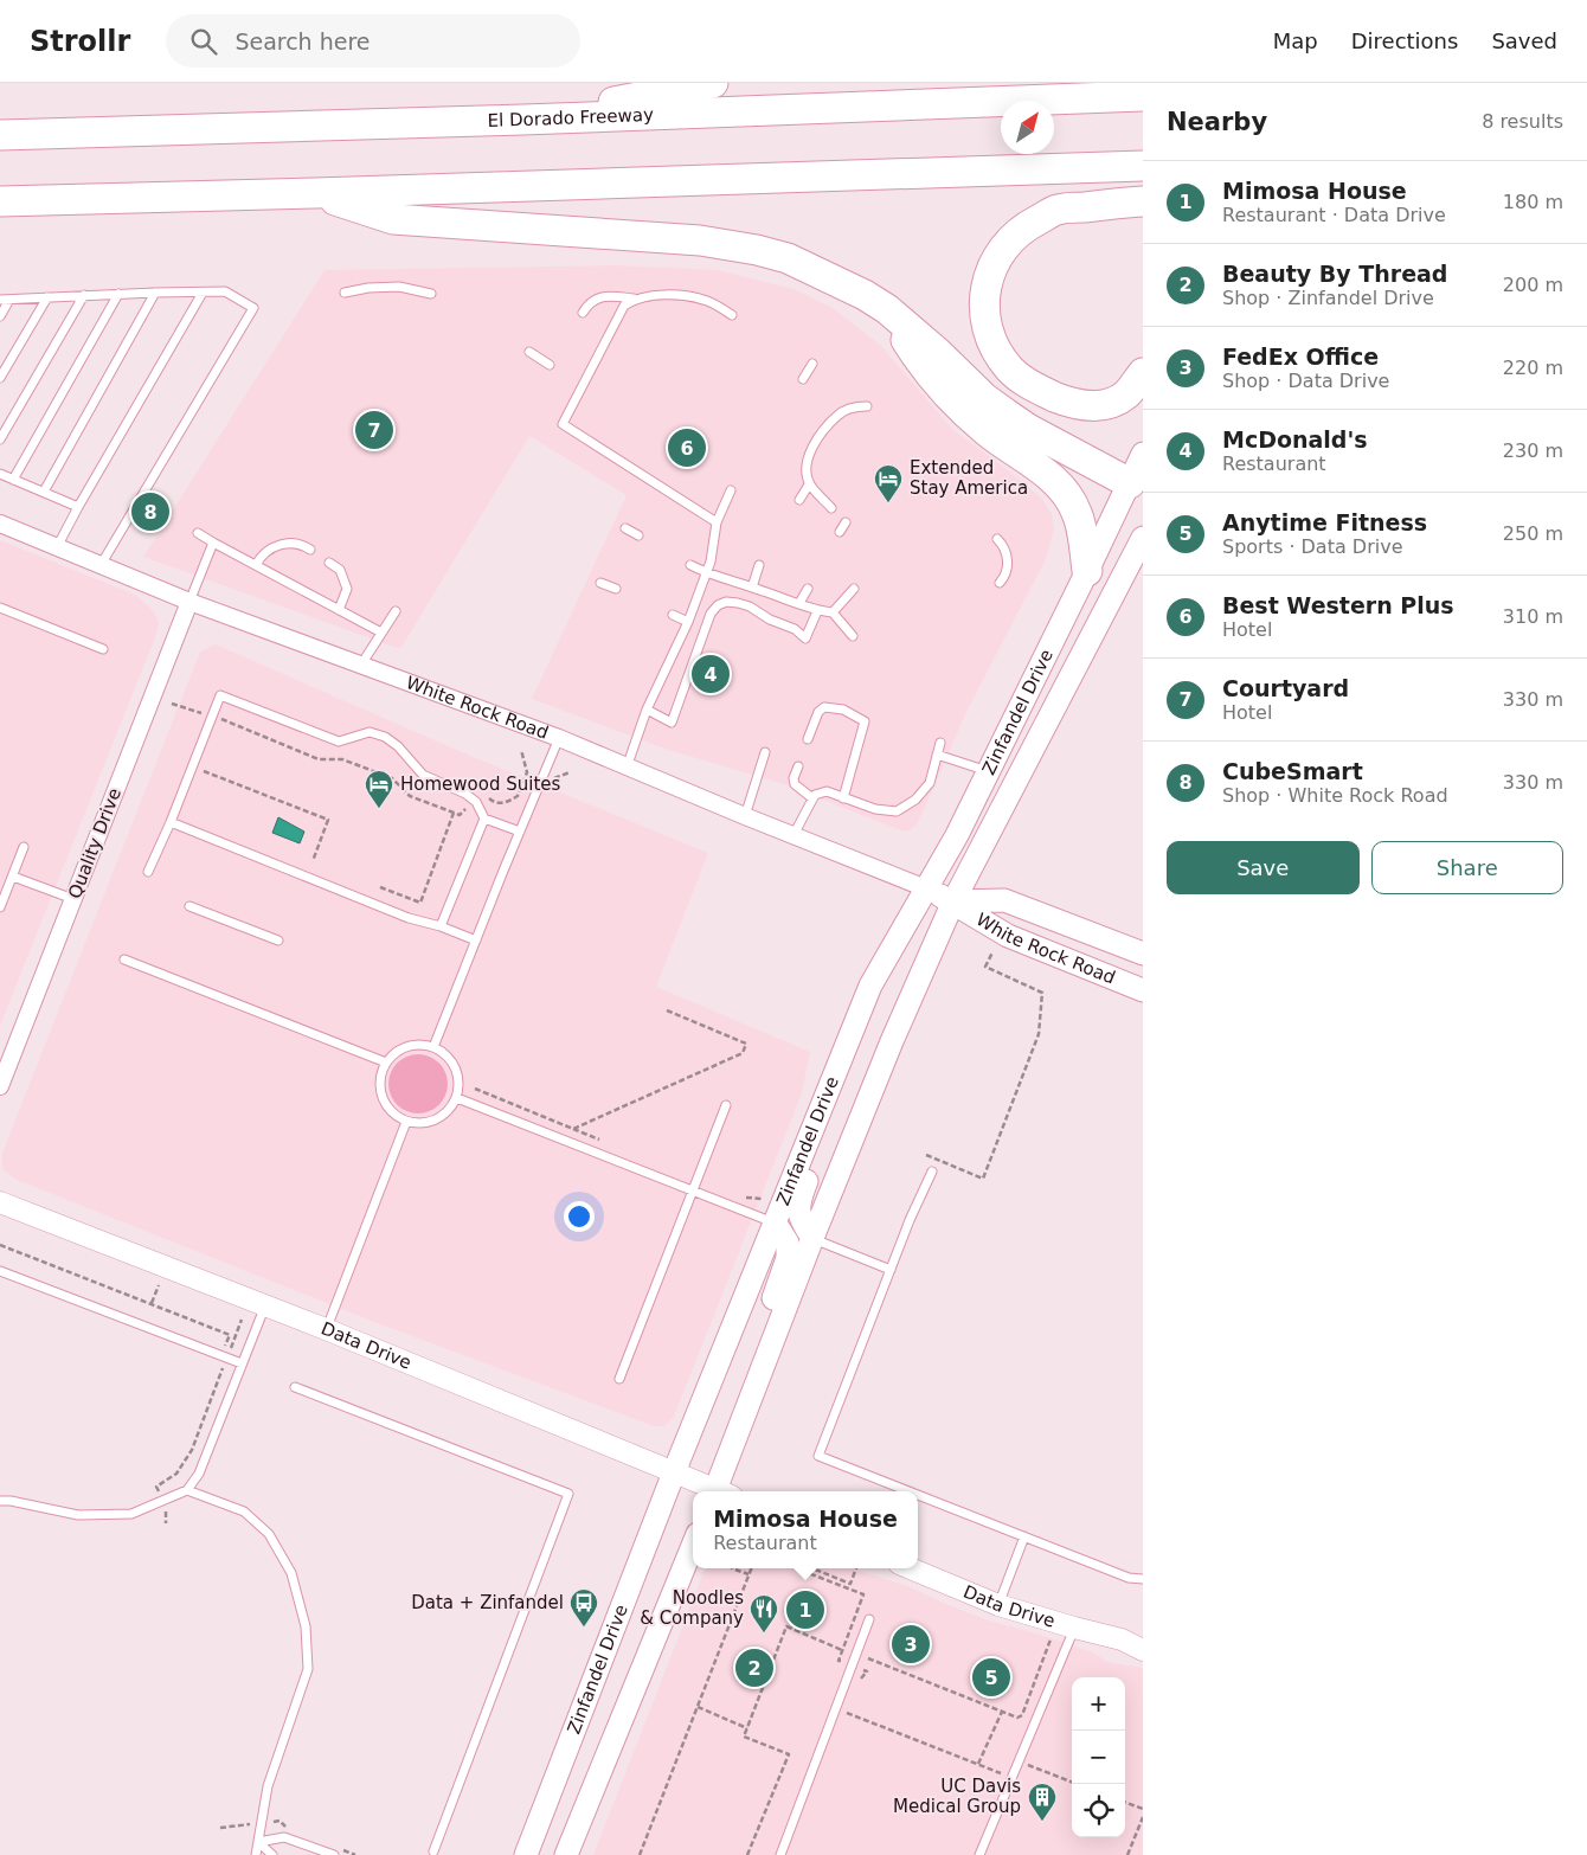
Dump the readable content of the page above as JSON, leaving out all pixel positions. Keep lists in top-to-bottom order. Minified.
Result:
{"streets":{"highway":["El Dorado Freeway"],"main road":["White Rock Road","Zinfandel Drive"],"street":["Quality Drive","Data Drive"]},"crossings":[["White Rock Road","Zinfandel Drive"],["White Rock Road","Quality Drive"],["Zinfandel Drive","Data Drive"]],"places":{"hotel":["Extended Stay America","Homewood Suites"],"bus stop":["Data + Zinfandel"],"restaurant":["Noodles & Company"],"building":["UC Davis Medical Group"]},"north":"top right","page":{"header":"Strollr","search":"Search here","nav":["Map","Directions","Saved"],"heading":["Nearby","8 results"],"list":[{"mark":"1","name":"Mimosa House","note":"Restaurant · Data Drive","value":"180 m"},{"mark":"2","name":"Beauty By Thread","note":"Shop · Zinfandel Drive","value":"200 m"},{"mark":"3","name":"FedEx Office","note":"Shop · Data Drive","value":"220 m"},{"mark":"4","name":"McDonald's","note":"Restaurant","value":"230 m"},{"mark":"5","name":"Anytime Fitness","note":"Sports · Data Drive","value":"250 m"},{"mark":"6","name":"Best Western Plus","note":"Hotel","value":"310 m"},{"mark":"7","name":"Courtyard","note":"Hotel","value":"330 m"},{"mark":"8","name":"CubeSmart","note":"Shop · White Rock Road","value":"330 m"}],"pins":["7","6","8","4","1","3","2","5"],"buttons":["Save","Share"],"popup":["Mimosa House","Restaurant"],"map_buttons":["+","−"]}}
